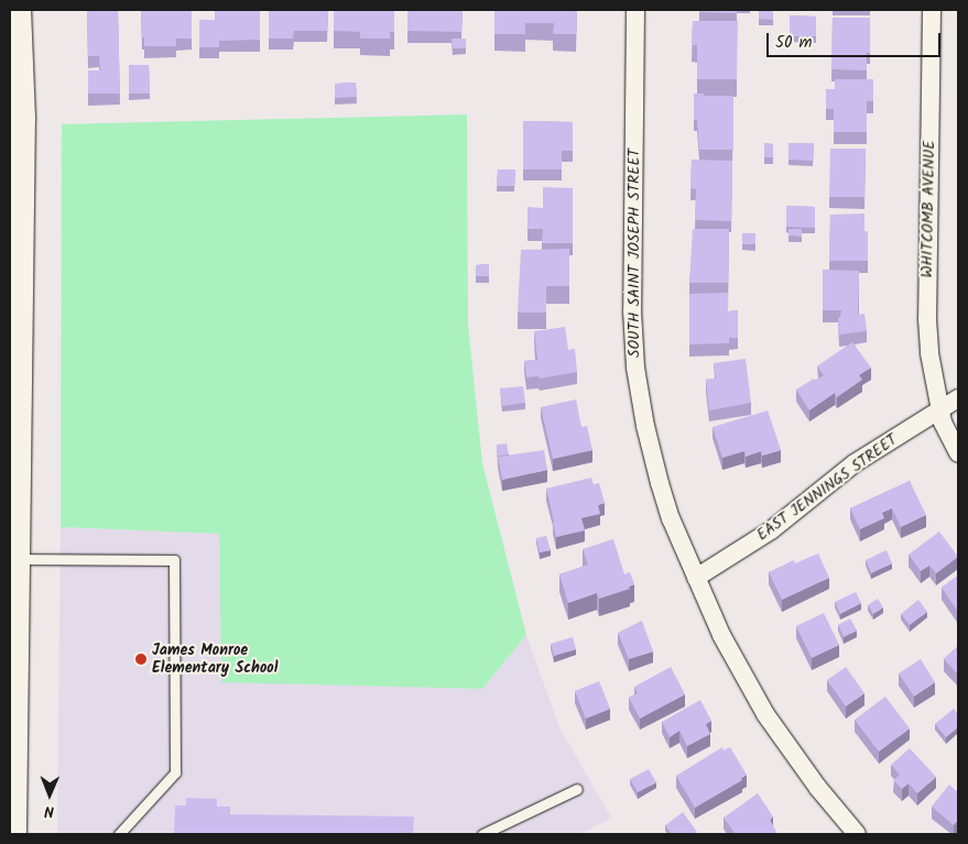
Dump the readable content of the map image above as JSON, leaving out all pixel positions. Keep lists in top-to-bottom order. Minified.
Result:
{"streets":{"street":["WHITCOMB AVENUE","SOUTH SAINT JOSEPH STREET","EAST JENNINGS STREET"]},"crossings":[["WHITCOMB AVENUE","EAST JENNINGS STREET"],["SOUTH SAINT JOSEPH STREET","EAST JENNINGS STREET"]],"places":["James Monroe Elementary School"],"scale_bar":"50 m","north":"bottom"}
